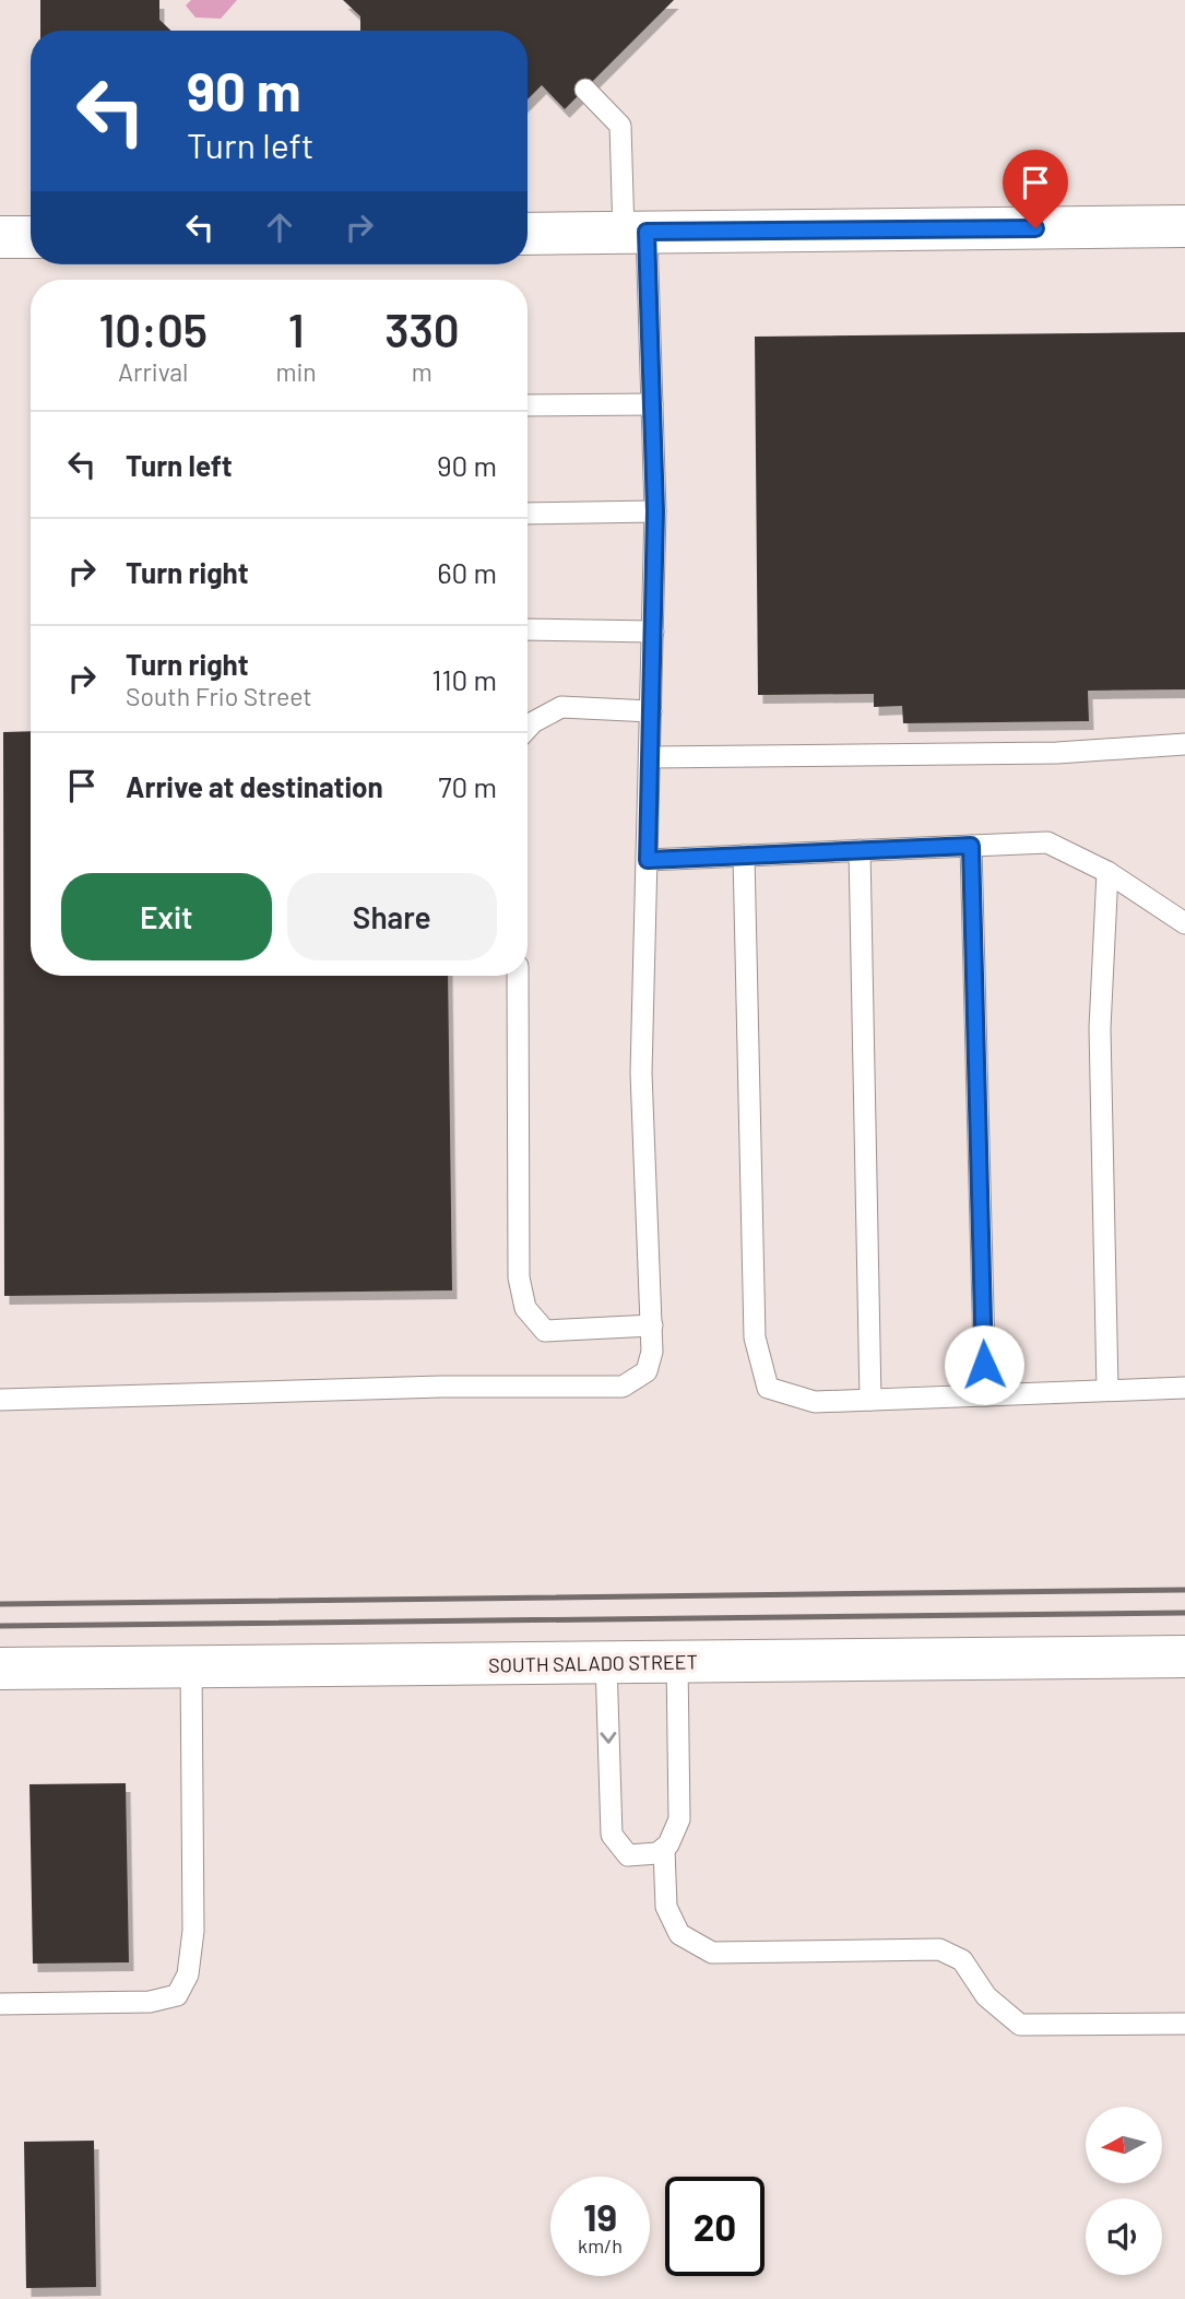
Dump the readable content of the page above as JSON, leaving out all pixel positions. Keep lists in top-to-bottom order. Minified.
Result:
{"streets":{"street":["SOUTH SALADO STREET"]},"north":"left","page":{"turn":["90 m","Turn left"],"eta":["10:05","Arrival","1","min","330","m"],"list":[{"name":"Turn left","value":"90 m"},{"name":"Turn right","value":"60 m"},{"name":"Turn right","note":"South Frio Street","value":"110 m"},{"name":"Arrive at destination","value":"70 m"}],"buttons":["Exit","Share"],"speed":"19 km/h","limit":"20"}}
